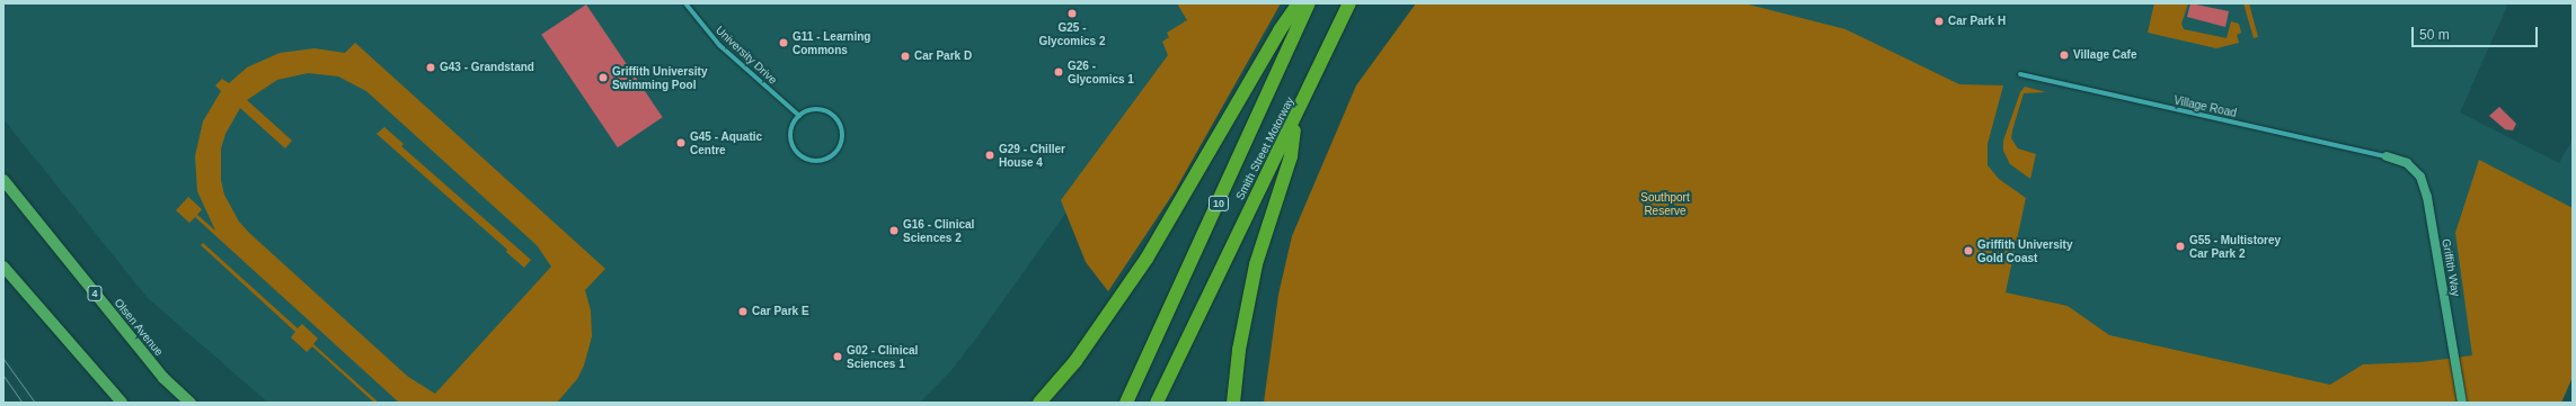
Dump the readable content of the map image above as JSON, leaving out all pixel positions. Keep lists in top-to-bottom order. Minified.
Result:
{"streets":{"highway":["Smith Street Motorway","10"],"main road":["4","Olsen Avenue"],"street":["University Drive","Village Road","Griffith Way"]},"crossings":[["Village Road","Griffith Way"]],"parks":["Southport Reserve"],"places":["G25 - Glycomics 2","Car Park H","G11 - Learning Commons","Village Cafe","Car Park D","G43 - Grandstand","G26 - Glycomics 1","Griffith University Swimming Pool","G45 - Aquatic Centre","G29 - Chiller House 4","G16 - Clinical Sciences 2","G55 - Multistorey Car Park 2","Griffith University Gold Coast","Car Park E","G02 - Clinical Sciences 1"],"scale_bar":"50 m"}
